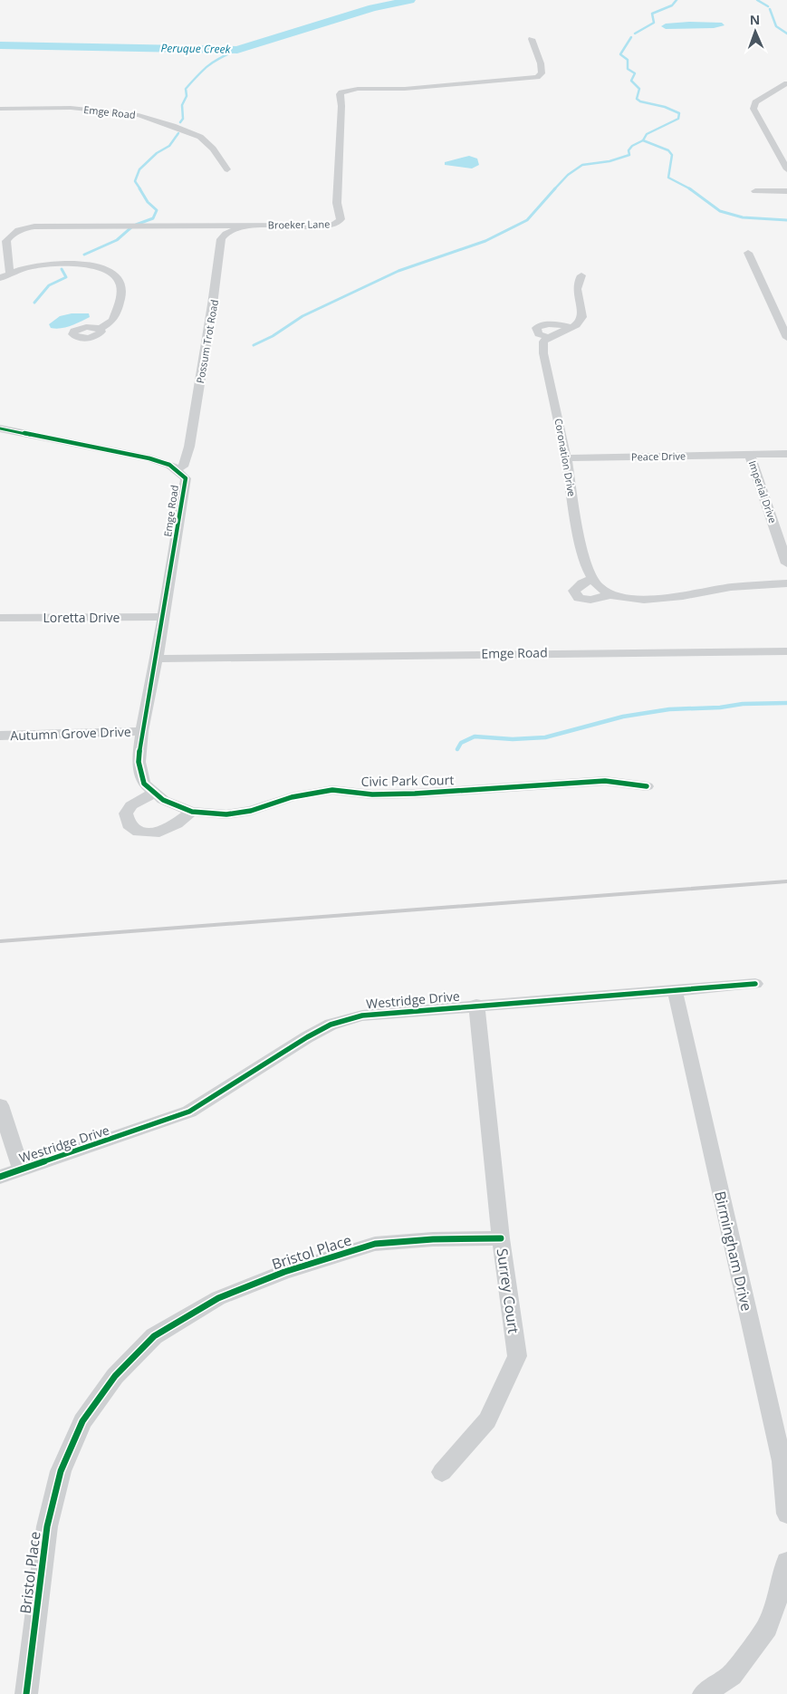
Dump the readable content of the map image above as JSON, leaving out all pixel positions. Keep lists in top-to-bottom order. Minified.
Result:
{"streets":{"street":["Emge Road","Broeker Lane","Possum Trot Road","Peace Drive","Coronation Drive","Imperial Drive","Loretta Drive","Autumn Grove Drive","Civic Park Court","Westridge Drive","Birmingham Drive","Bristol Place","Surrey Court"]},"crossings":[["Emge Road","Possum Trot Road"],["Emge Road","Loretta Drive"],["Emge Road","Civic Park Court"],["Broeker Lane","Possum Trot Road"],["Peace Drive","Coronation Drive"],["Peace Drive","Imperial Drive"],["Autumn Grove Drive","Civic Park Court"],["Westridge Drive","Birmingham Drive"],["Westridge Drive","Surrey Court"],["Bristol Place","Surrey Court"]],"water":["Peruque Creek"],"north":"top"}
